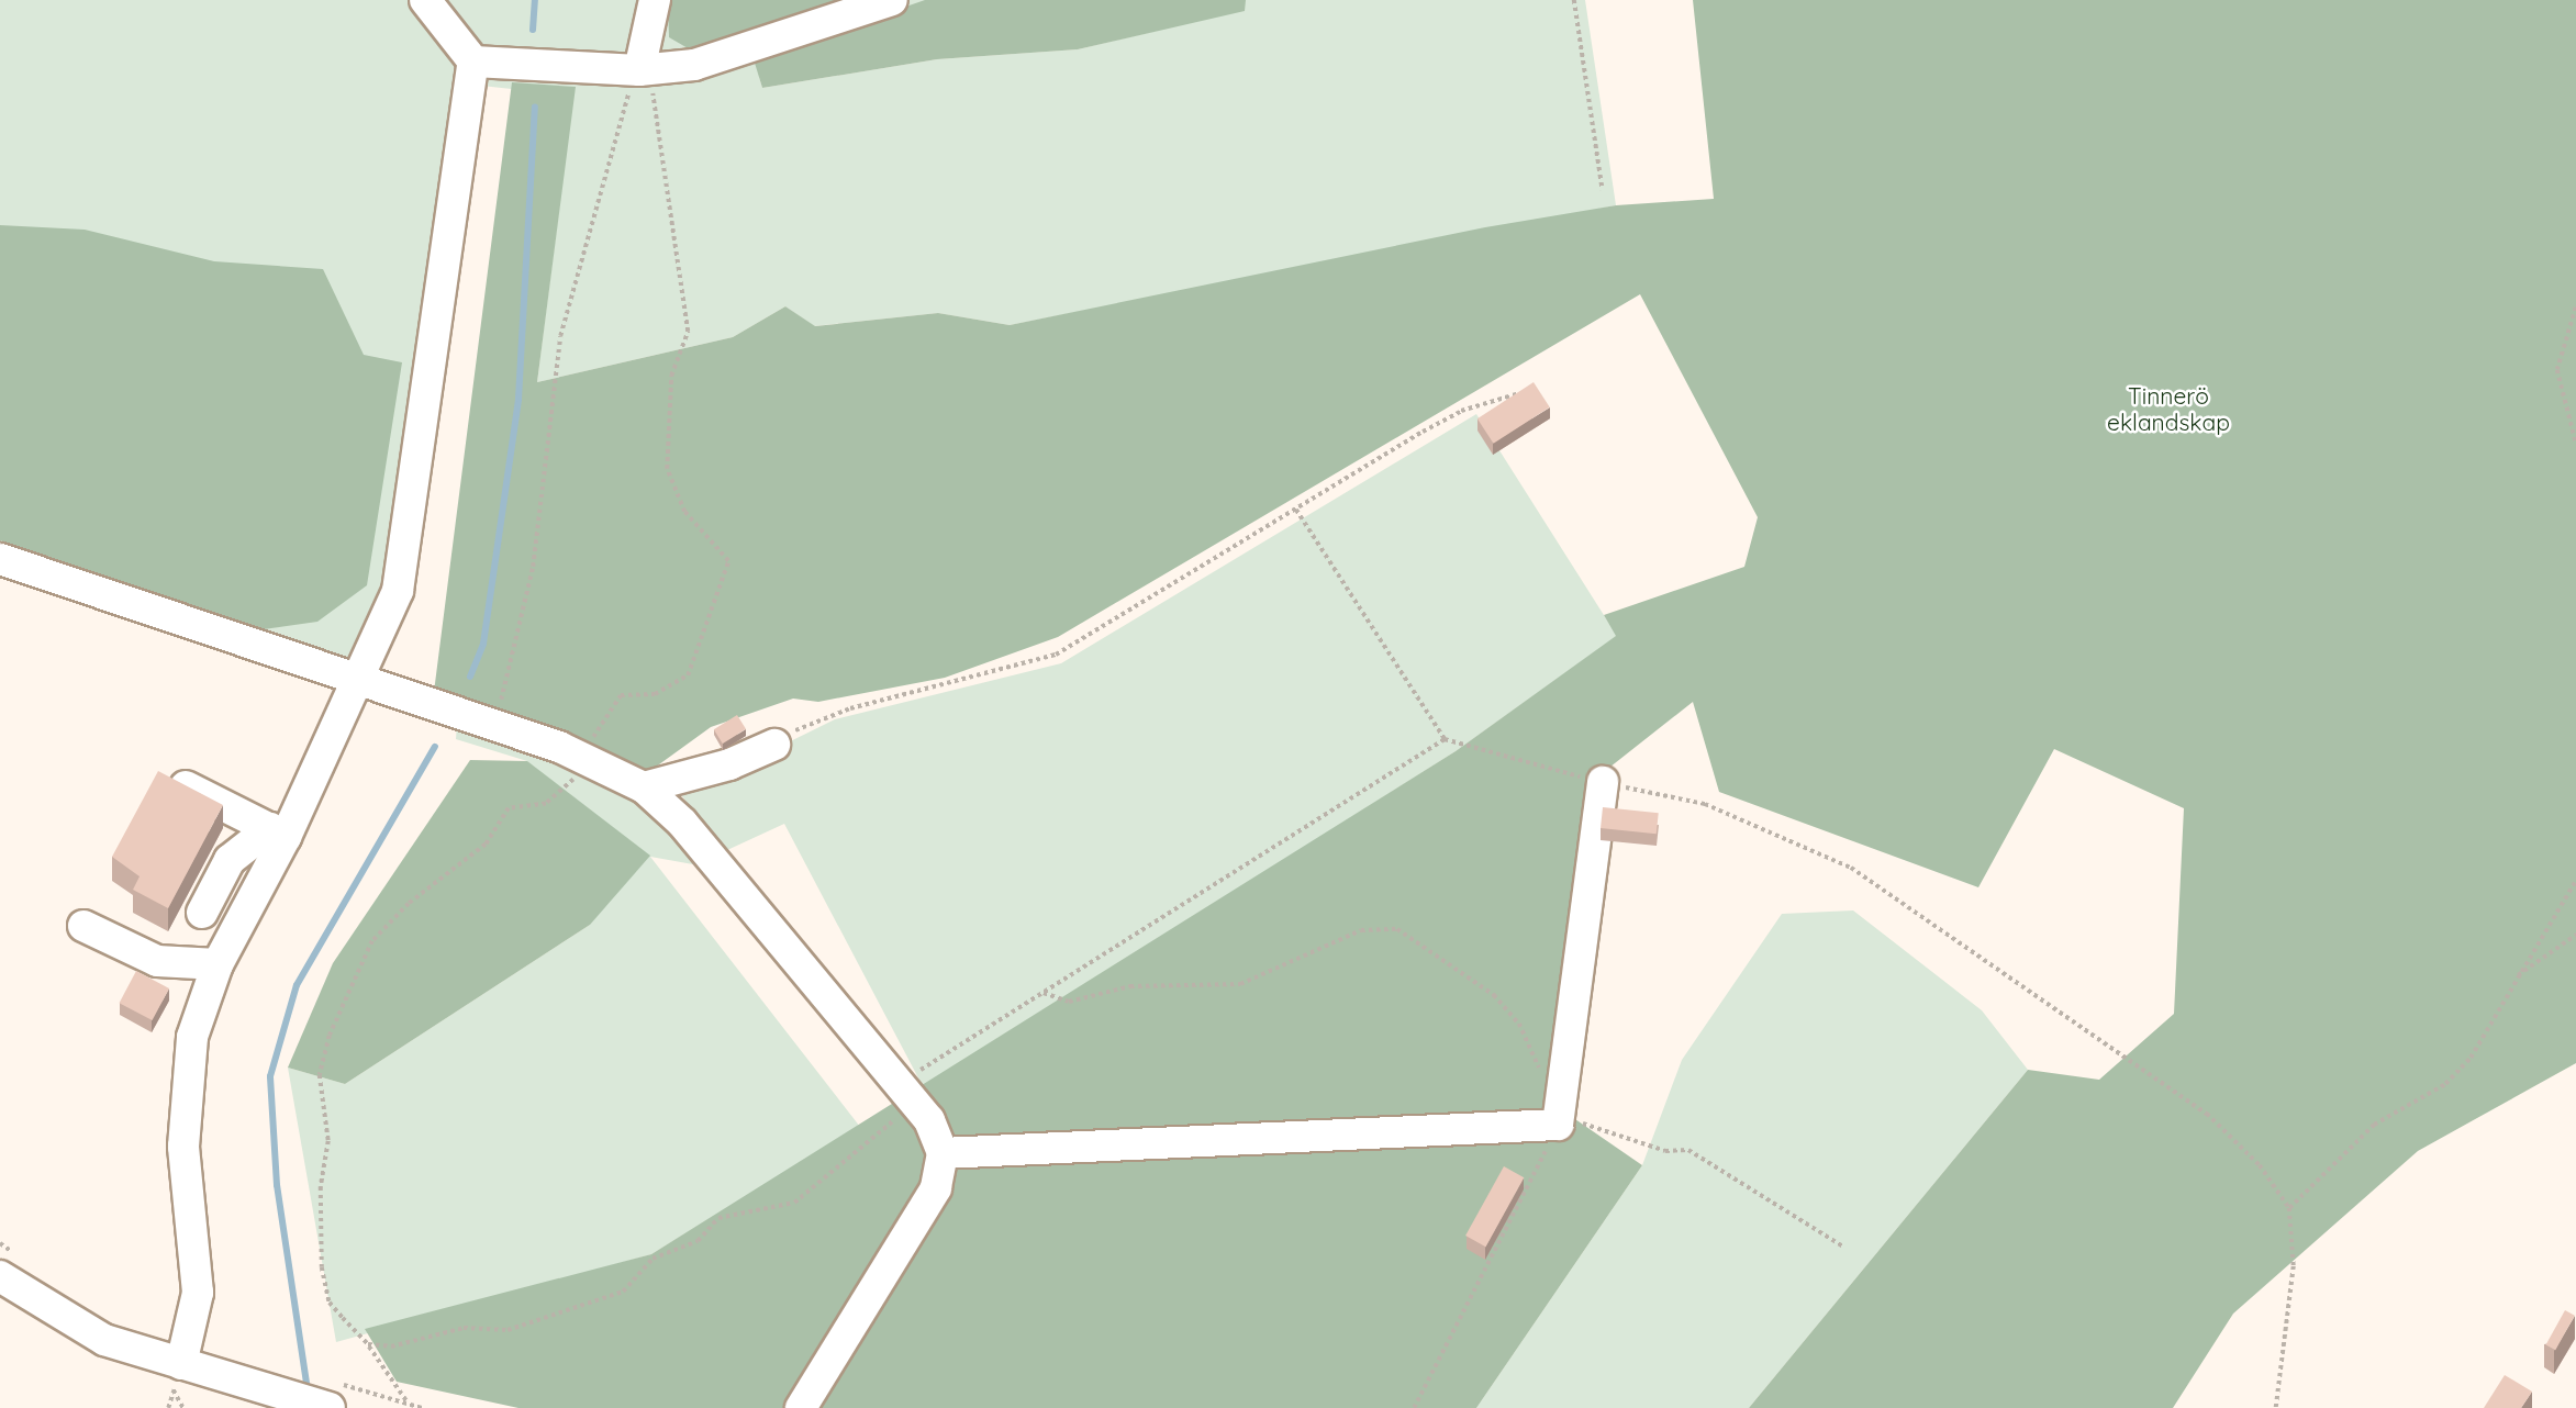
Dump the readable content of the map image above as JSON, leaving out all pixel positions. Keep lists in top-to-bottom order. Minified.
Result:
{"parks":["Tinnerö eklandskap"]}
